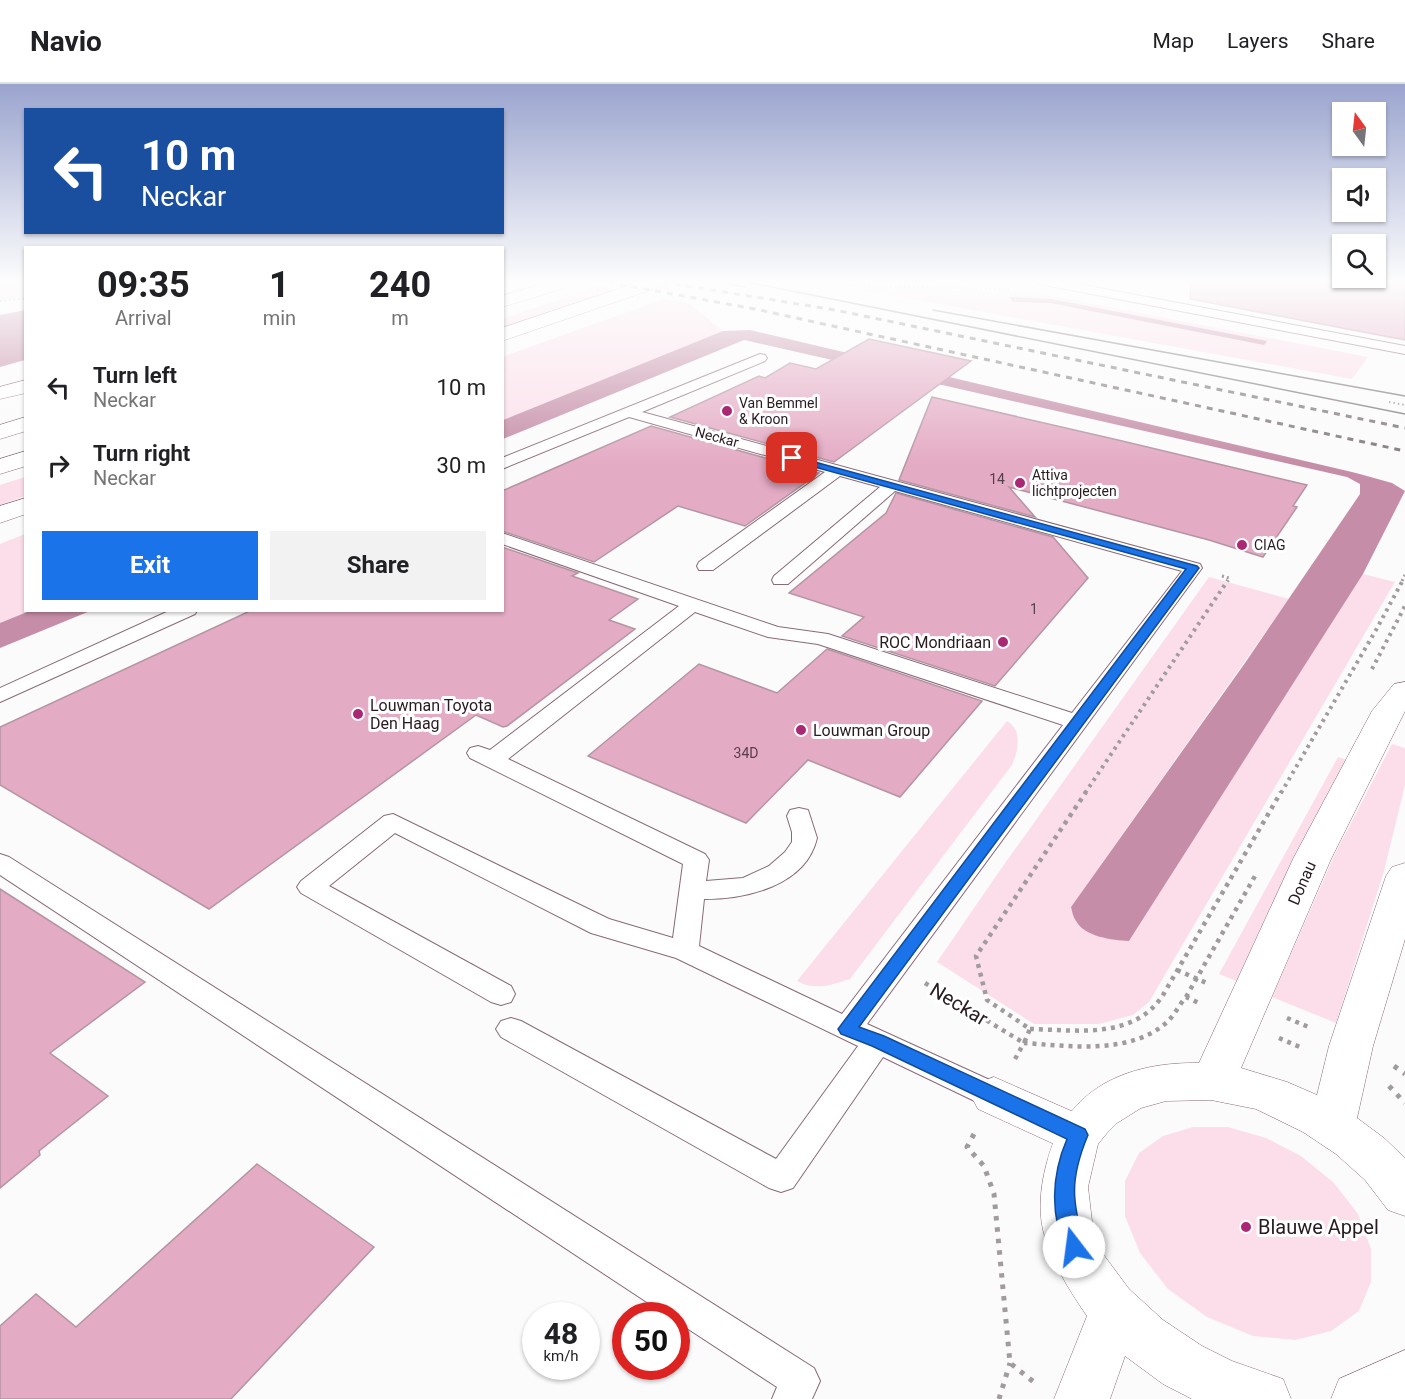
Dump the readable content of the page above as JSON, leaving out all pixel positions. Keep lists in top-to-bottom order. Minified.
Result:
{"streets":{"main road":["Donau"],"lane":["Neckar"]},"places":["Van Bemmel & Kroon","Attiva lichtprojecten","CIAG","ROC Mondriaan","Louwman Toyota Den Haag","Louwman Group","Blauwe Appel"],"house_numbers":["14","1","34D"],"north":"top","page":{"header":"Navio","nav":["Map","Layers","Share"],"turn":["10 m","Neckar"],"eta":["09:35","Arrival","1","min","240","m"],"list":[{"name":"Turn left","note":"Neckar","value":"10 m"},{"name":"Turn right","note":"Neckar","value":"30 m"}],"buttons":["Exit","Share"],"speed":"48 km/h","limit":"50"}}
